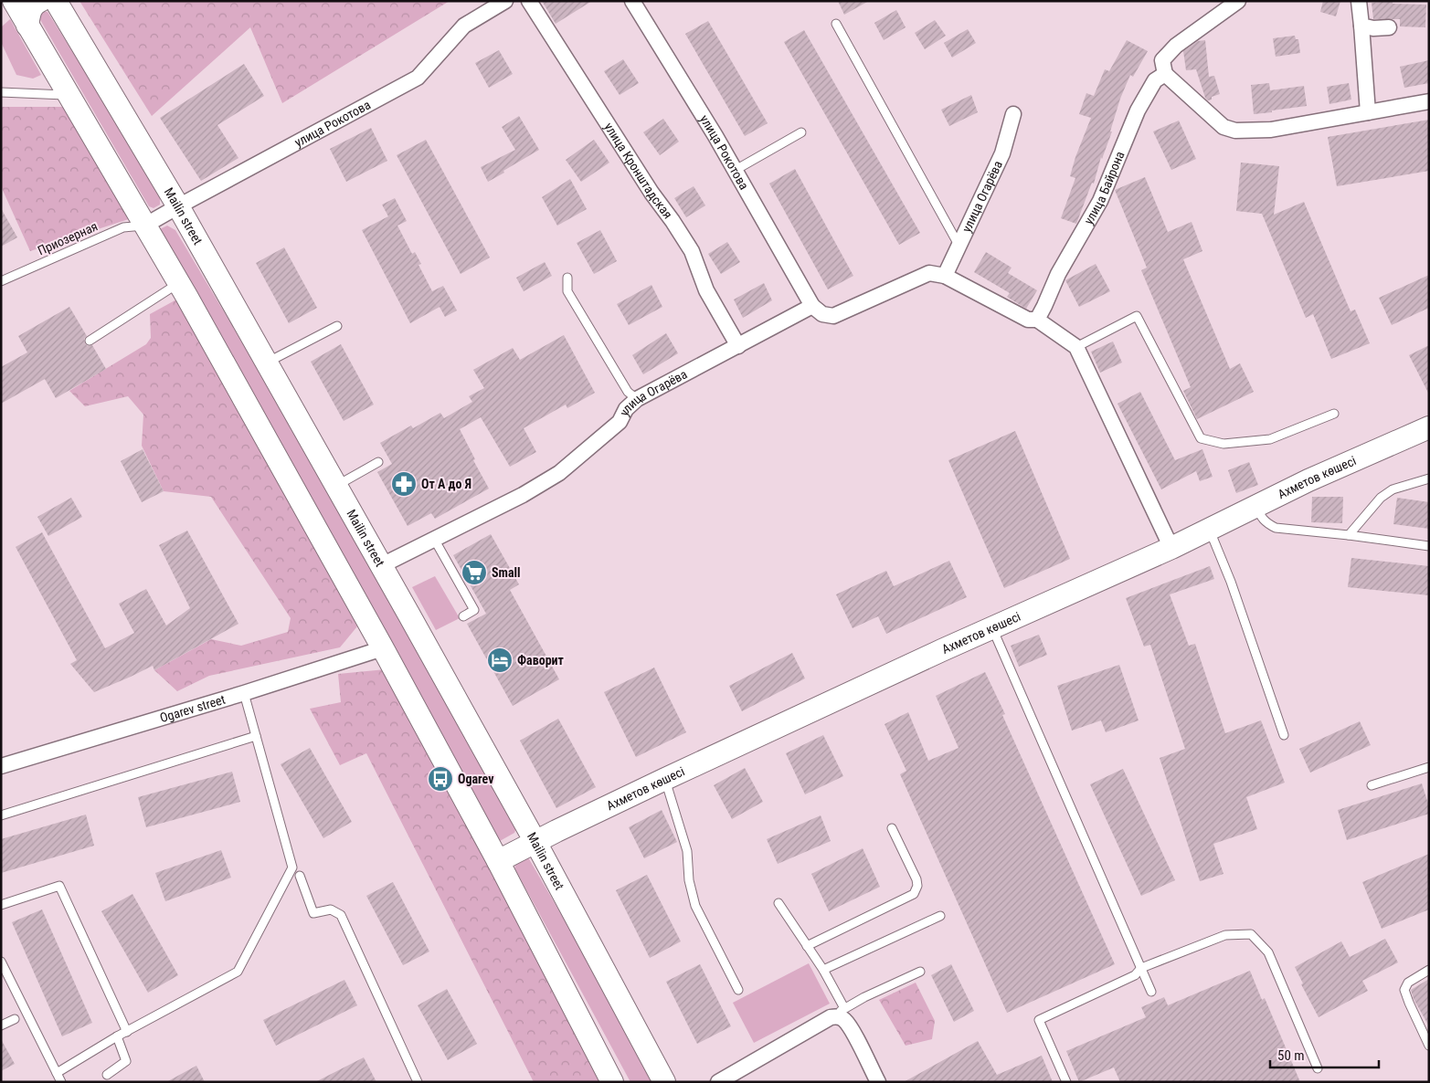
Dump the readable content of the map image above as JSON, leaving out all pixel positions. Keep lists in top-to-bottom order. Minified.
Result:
{"streets":{"main road":["Mailin street","Ахметов көшесі"],"street":["улица Рокотова","улица Кронштадская","улица Байрона","улица Огарёва","Ogarev street"],"lane":["Приозерная"]},"crossings":[["улица Рокотова","улица Огарёва"],["улица Рокотова","Mailin street"],["улица Рокотова","Приозерная"],["улица Кронштадская","улица Огарёва"],["улица Огарёва","Mailin street"],["Mailin street","Ахметов көшесі"]],"places":{"pharmacy":["От А до Я"],"supermarket":["Small"],"hotel":["Фаворит"],"bus stop":["Ogarev"]},"scale_bar":"50 m"}
